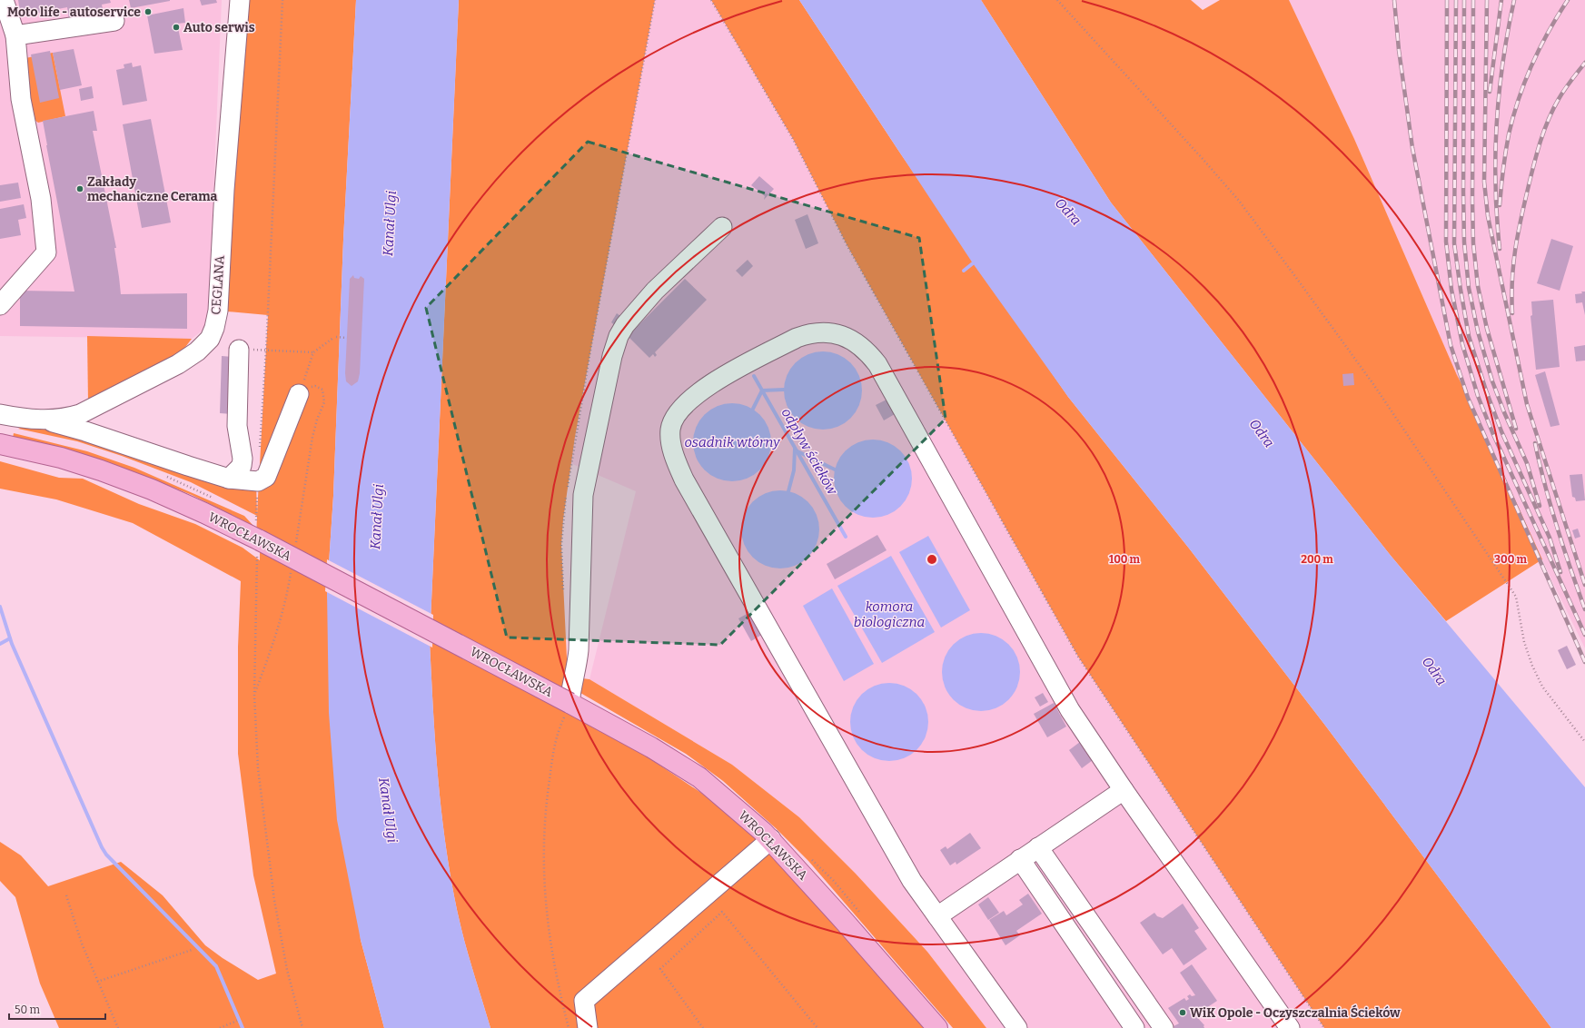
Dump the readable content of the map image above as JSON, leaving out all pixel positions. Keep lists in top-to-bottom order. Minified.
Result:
{"streets":{"main road":["WROCŁAWSKA"],"street":["CEGLANA"]},"water":["Odra","Kanał Ulgi","osadnik wtórny","odpływ ścieków","komora biologiczna"],"places":["Moto life - autoservice","Auto serwis","Zakłady mechaniczne Cerama","WiK Opole - Oczyszczalnia Ścieków"],"scale_bar":"50 m","rings":["100 m","200 m","300 m"]}
